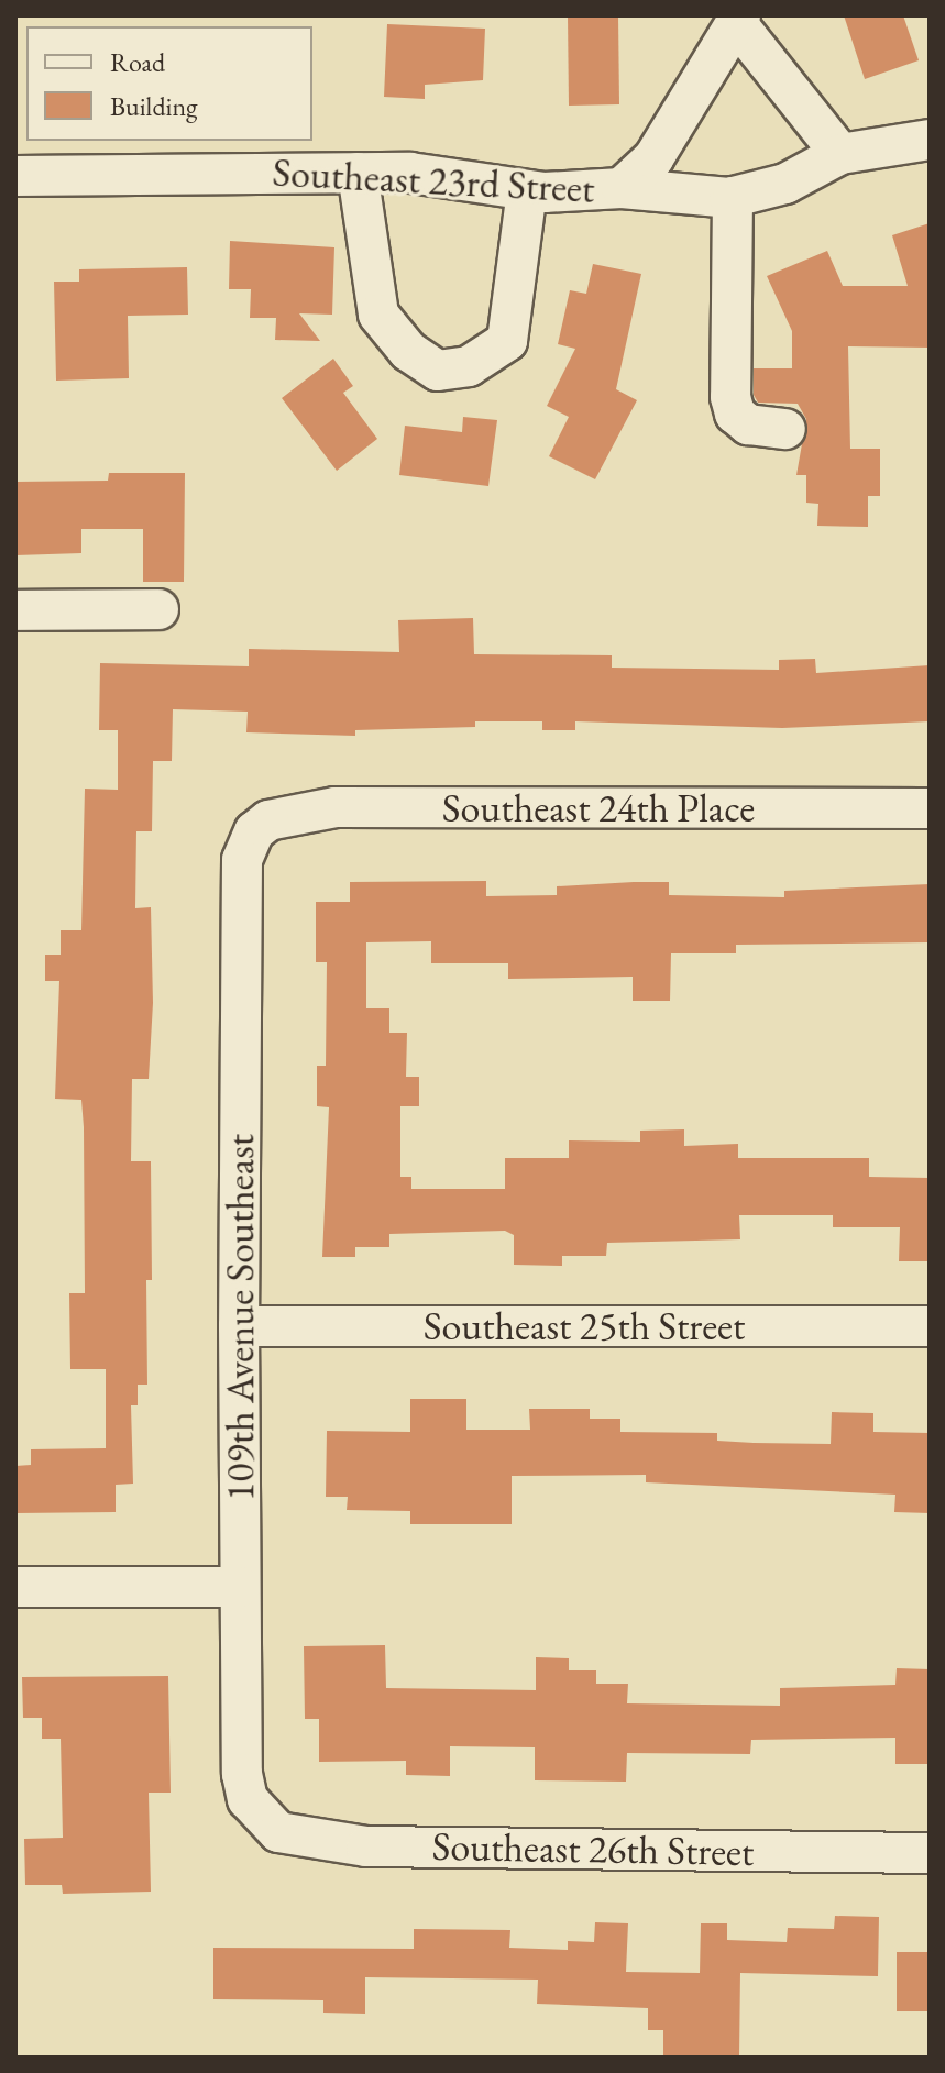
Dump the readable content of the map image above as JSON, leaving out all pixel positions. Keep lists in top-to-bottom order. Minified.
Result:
{"streets":{"street":["Southeast 23rd Street","Southeast 24th Place","109th Avenue Southeast","Southeast 25th Street","Southeast 26th Street"]},"crossings":[["Southeast 24th Place","109th Avenue Southeast"],["109th Avenue Southeast","Southeast 25th Street"],["109th Avenue Southeast","Southeast 26th Street"]],"legend":["Road","Building"]}
